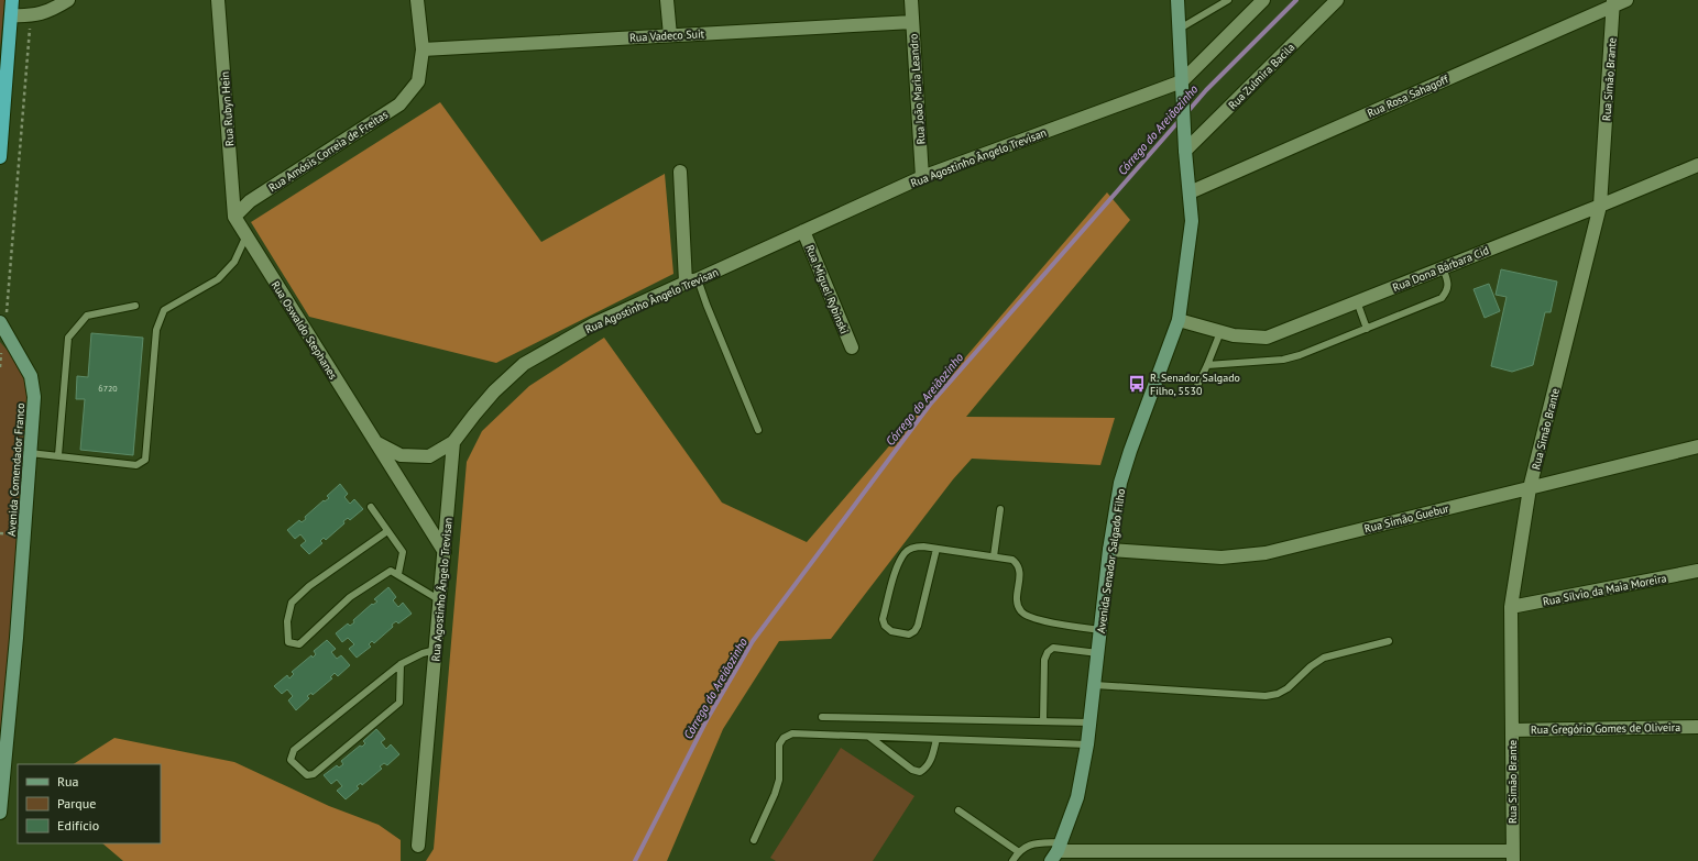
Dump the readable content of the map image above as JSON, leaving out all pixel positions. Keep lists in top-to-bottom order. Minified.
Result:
{"streets":{"main road":["Avenida Comendador Franco","Avenida Senador Salgado Filho"],"street":["Rua Vadeco Suit","Rua Zulmira Bacila","Rua Simão Brante","Rua João Maria Leandro","Rua Rosa Sahagoff","Rua Rubyn Hein","Rua Amósis Correia de Freitas","Rua Agostinho Ângelo Trevisan","Rua Dona Bárbara Cid","Rua Miguel Rybinski","Rua Oswaldo Stephanes","Rua Simão Guebur","Rua Sílvio da Maia Moreira","Rua Gregório Gomes de Oliveira"]},"crossings":[["Rua Vadeco Suit","Rua João Maria Leandro"],["Rua Vadeco Suit","Rua Amósis Correia de Freitas"],["Rua Zulmira Bacila","Avenida Senador Salgado Filho"],["Rua Simão Brante","Rua Rosa Sahagoff"],["Rua Simão Brante","Rua Dona Bárbara Cid"],["Rua Simão Brante","Rua Simão Guebur"],["Rua Simão Brante","Rua Sílvio da Maia Moreira"],["Rua Simão Brante","Rua Gregório Gomes de Oliveira"],["Rua João Maria Leandro","Rua Agostinho Ângelo Trevisan"],["Rua Rosa Sahagoff","Avenida Senador Salgado Filho"],["Rua Rubyn Hein","Rua Amósis Correia de Freitas"],["Rua Rubyn Hein","Rua Oswaldo Stephanes"],["Rua Amósis Correia de Freitas","Rua Oswaldo Stephanes"],["Rua Agostinho Ângelo Trevisan","Rua Miguel Rybinski"],["Rua Agostinho Ângelo Trevisan","Rua Oswaldo Stephanes"],["Rua Agostinho Ângelo Trevisan","Avenida Senador Salgado Filho"],["Rua Dona Bárbara Cid","Avenida Senador Salgado Filho"],["Rua Simão Guebur","Avenida Senador Salgado Filho"]],"water":["Córrego do Areiãozinho"],"places":{"bus stop":["R. Senador Salgado Filho, 5530"]},"house_numbers":["6720"],"legend":["Rua","Parque","Edifício"]}
